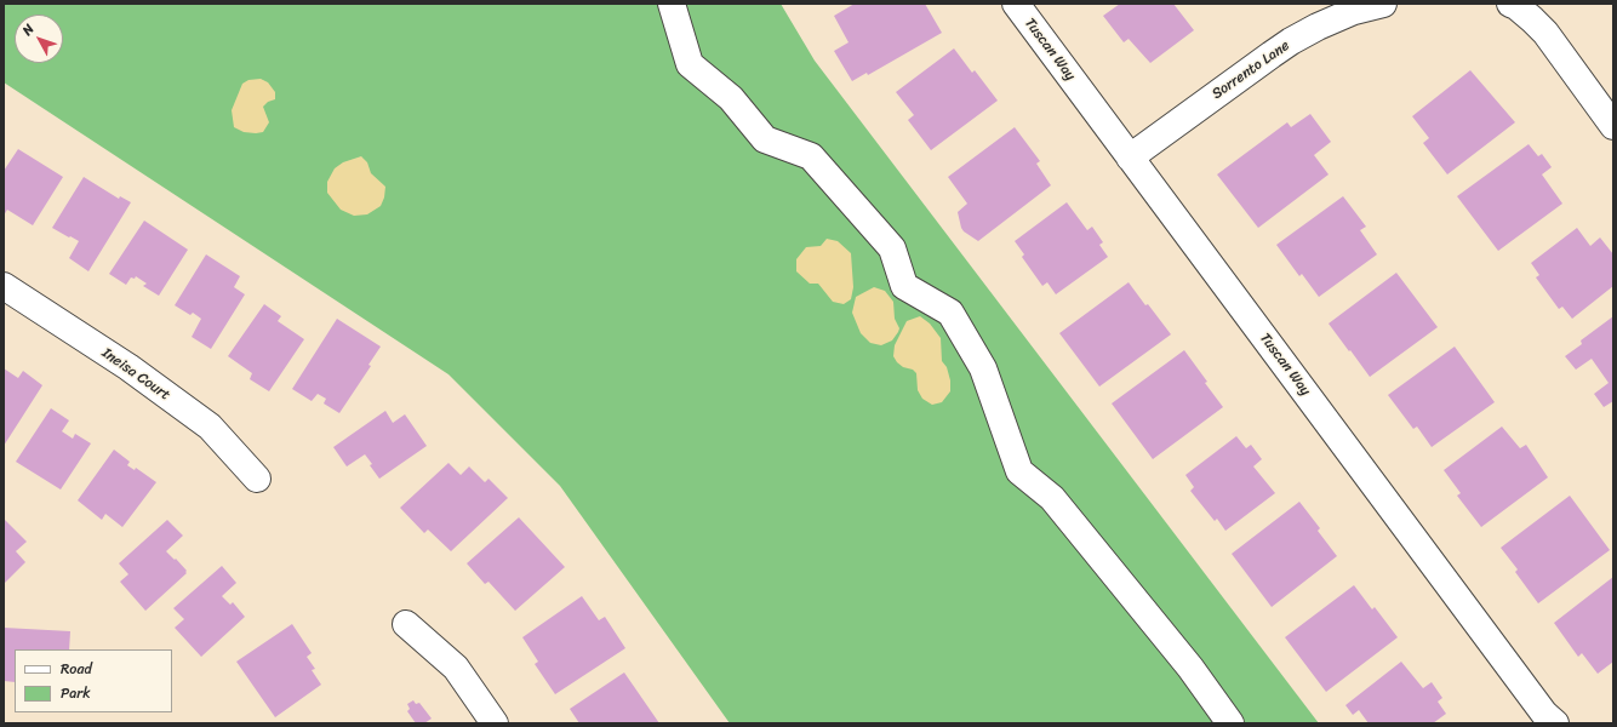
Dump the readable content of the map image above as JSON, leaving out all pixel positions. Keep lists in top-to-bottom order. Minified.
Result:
{"streets":{"street":["Tuscan Way","Sorrento Lane","Ineisa Court"]},"crossings":[["Tuscan Way","Sorrento Lane"]],"legend":["Road","Park"],"north":"top left"}
